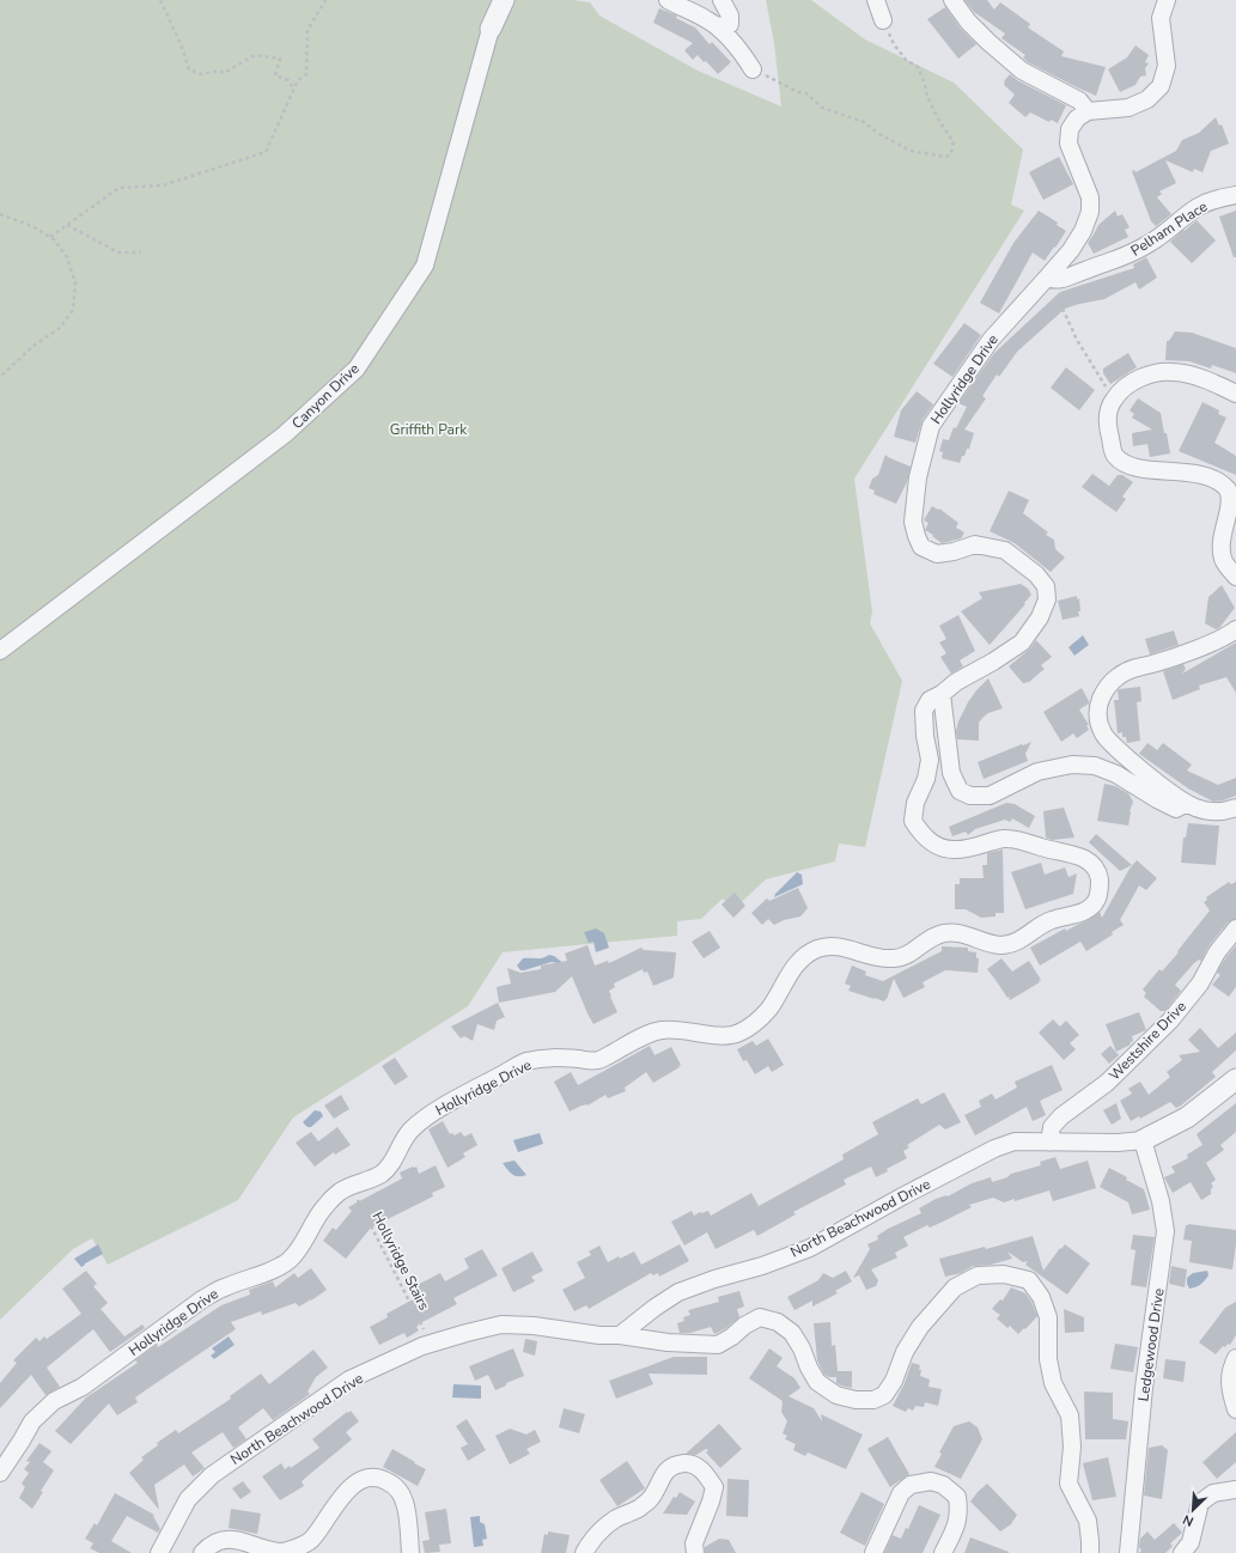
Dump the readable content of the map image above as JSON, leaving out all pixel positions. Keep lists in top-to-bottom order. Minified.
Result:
{"streets":{"street":["Pelham Place","Hollyridge Drive","Canyon Drive","Westshire Drive","North Beachwood Drive","Ledgewood Drive"],"path":["Hollyridge Stairs"]},"crossings":[["Pelham Place","Hollyridge Drive"],["Hollyridge Drive","Hollyridge Stairs"],["Westshire Drive","North Beachwood Drive"],["North Beachwood Drive","Hollyridge Stairs"],["North Beachwood Drive","Ledgewood Drive"]],"parks":["Griffith Park"],"north":"bottom left"}
